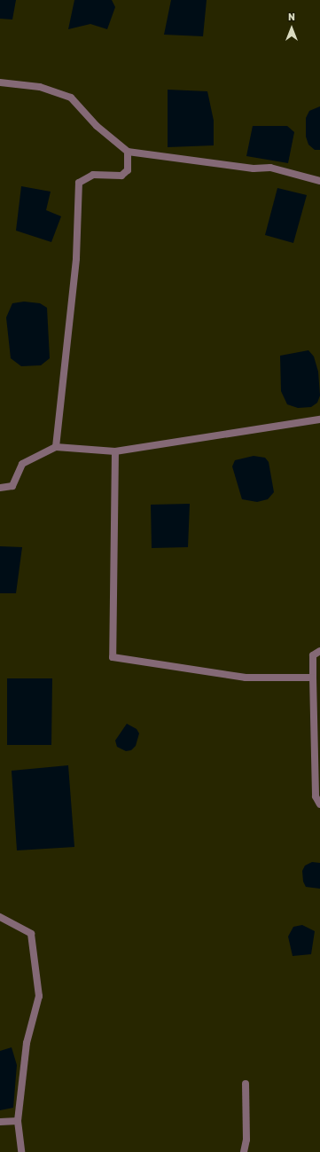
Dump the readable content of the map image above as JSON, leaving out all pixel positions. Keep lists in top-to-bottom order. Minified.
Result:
{"north":"top"}
